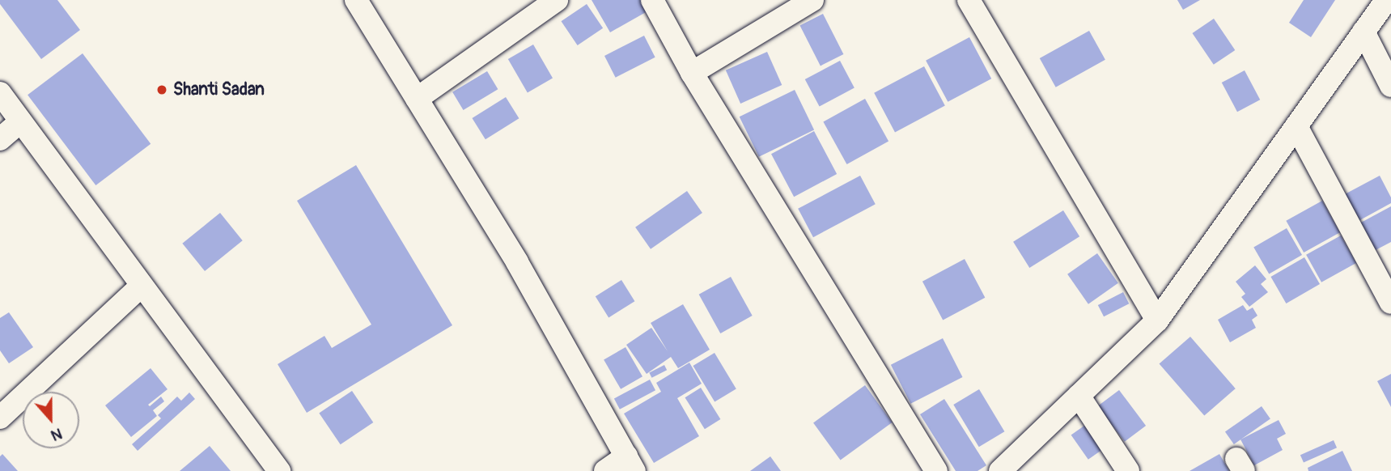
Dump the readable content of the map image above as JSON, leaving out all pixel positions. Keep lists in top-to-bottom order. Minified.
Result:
{"places":["Shanti Sadan"],"north":"bottom"}
